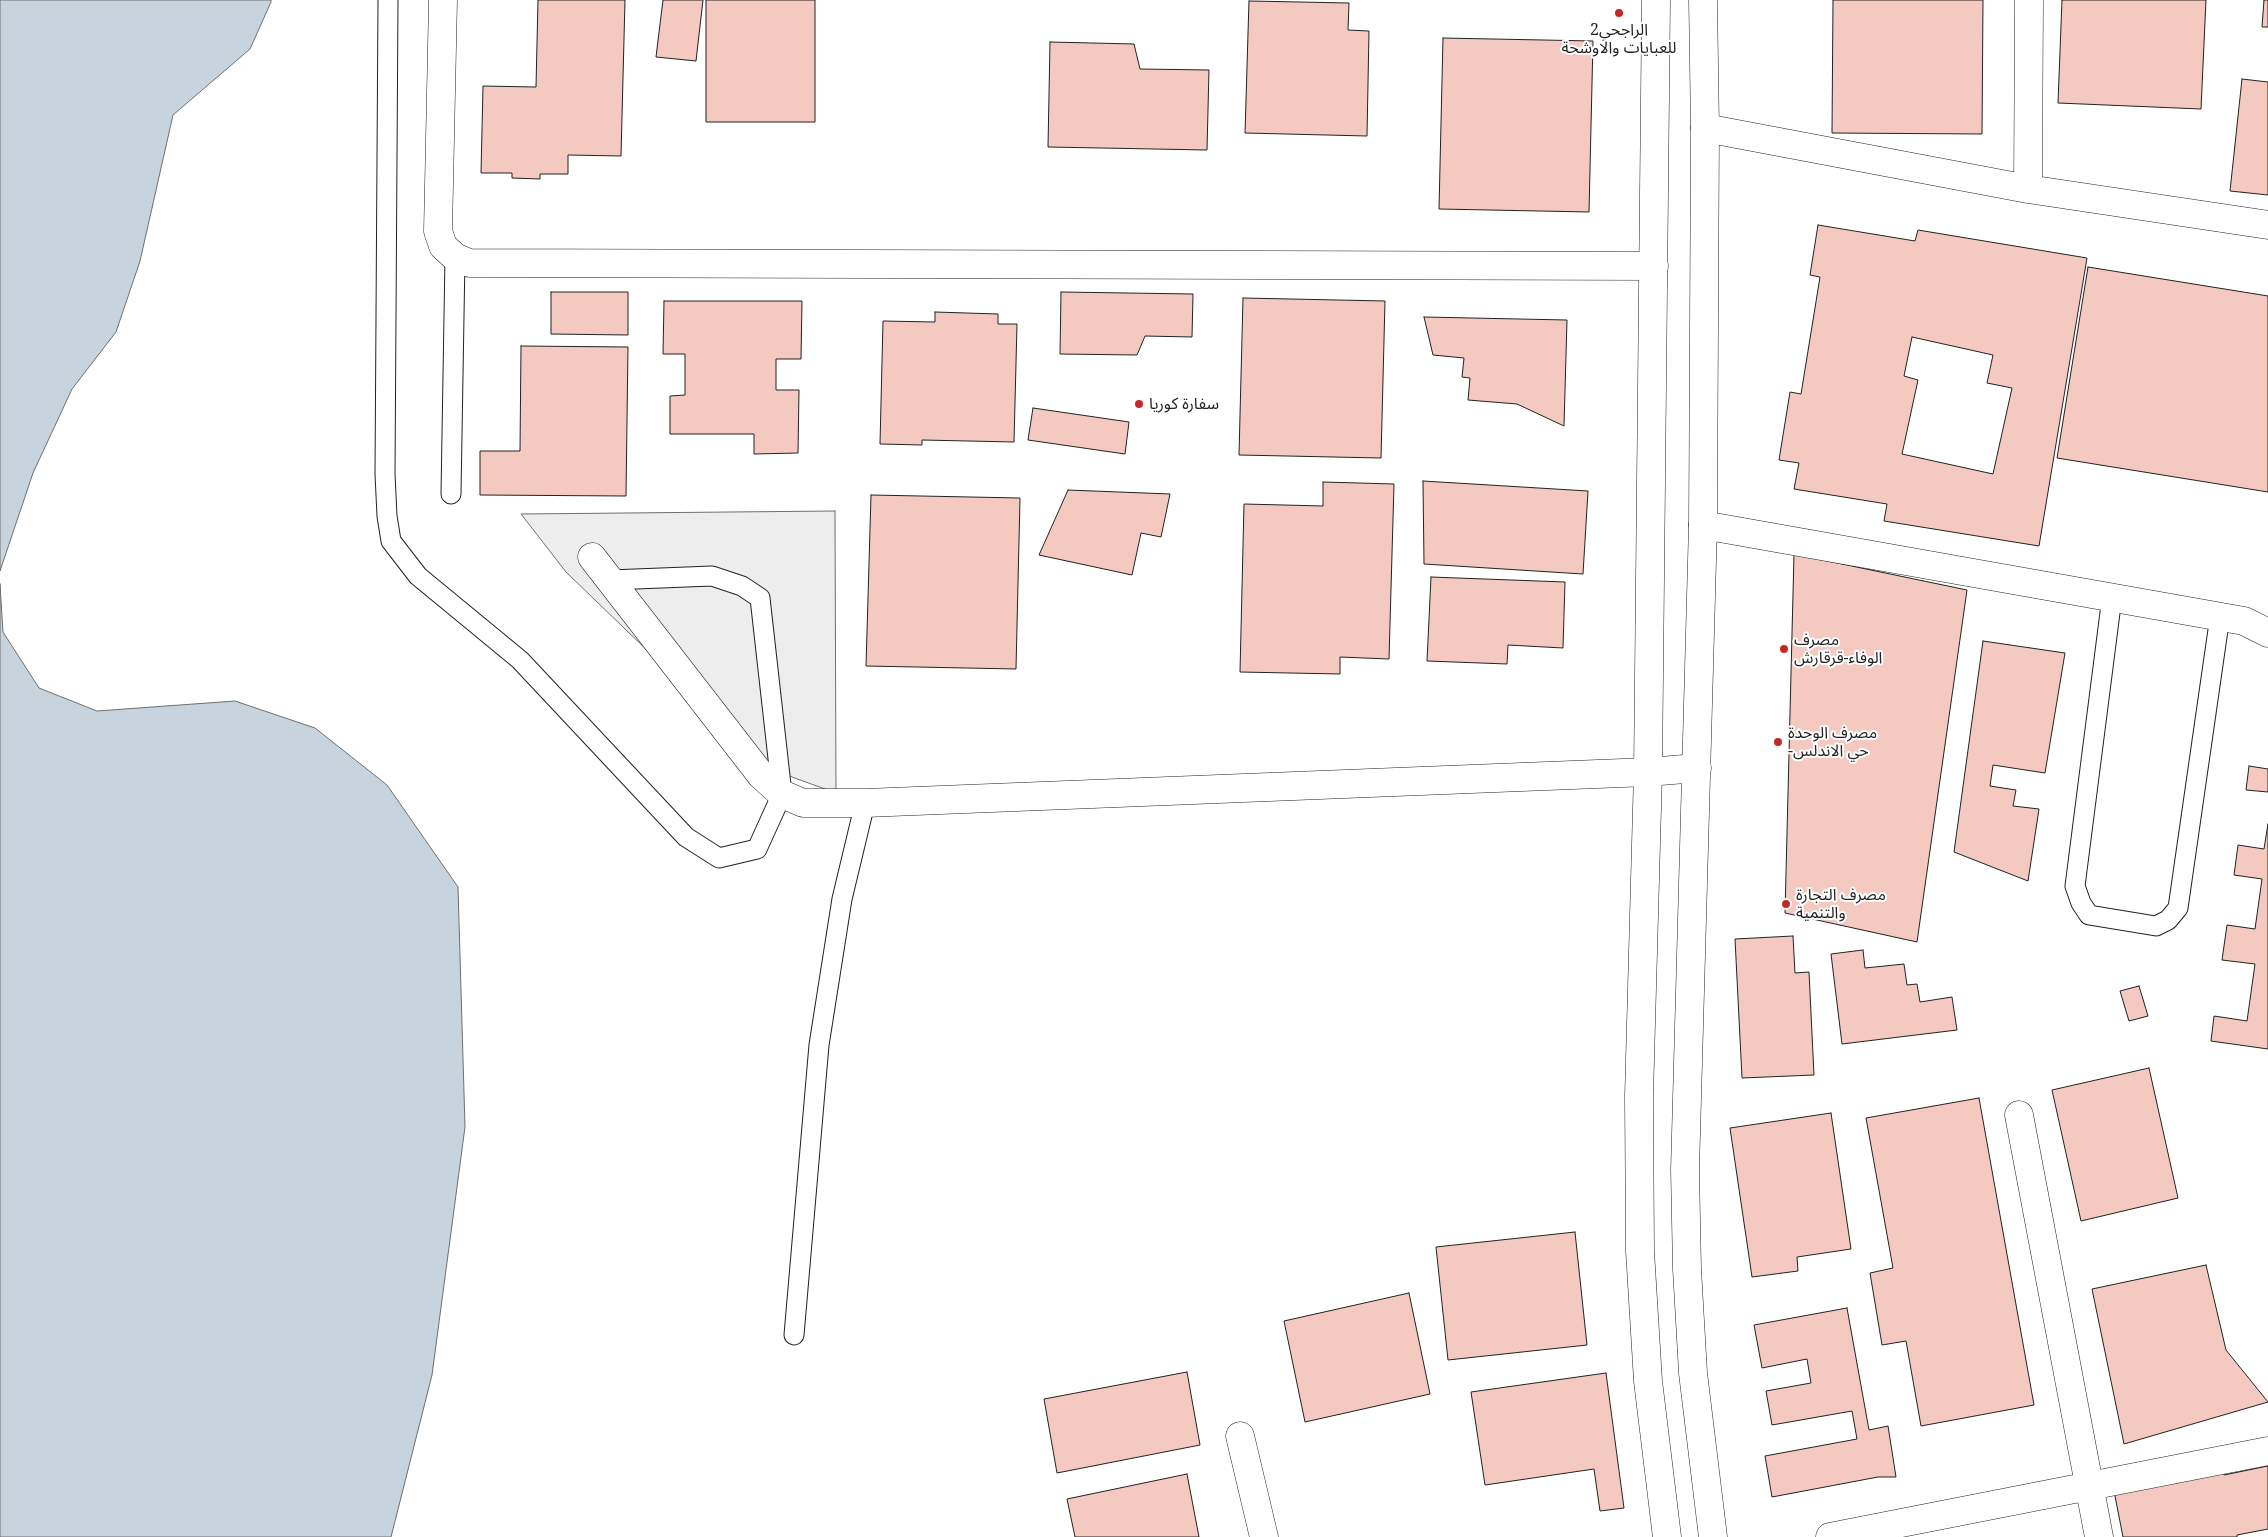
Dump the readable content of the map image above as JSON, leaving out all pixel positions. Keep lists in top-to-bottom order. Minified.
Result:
{"places":["الراجحي2 للعبايات والاوشحة","سفارة كوريا","مصرف الوفاء-قرقارش","مصرف الوحدة -حي الاندلس","مصرف التجارة والتنمية"]}
